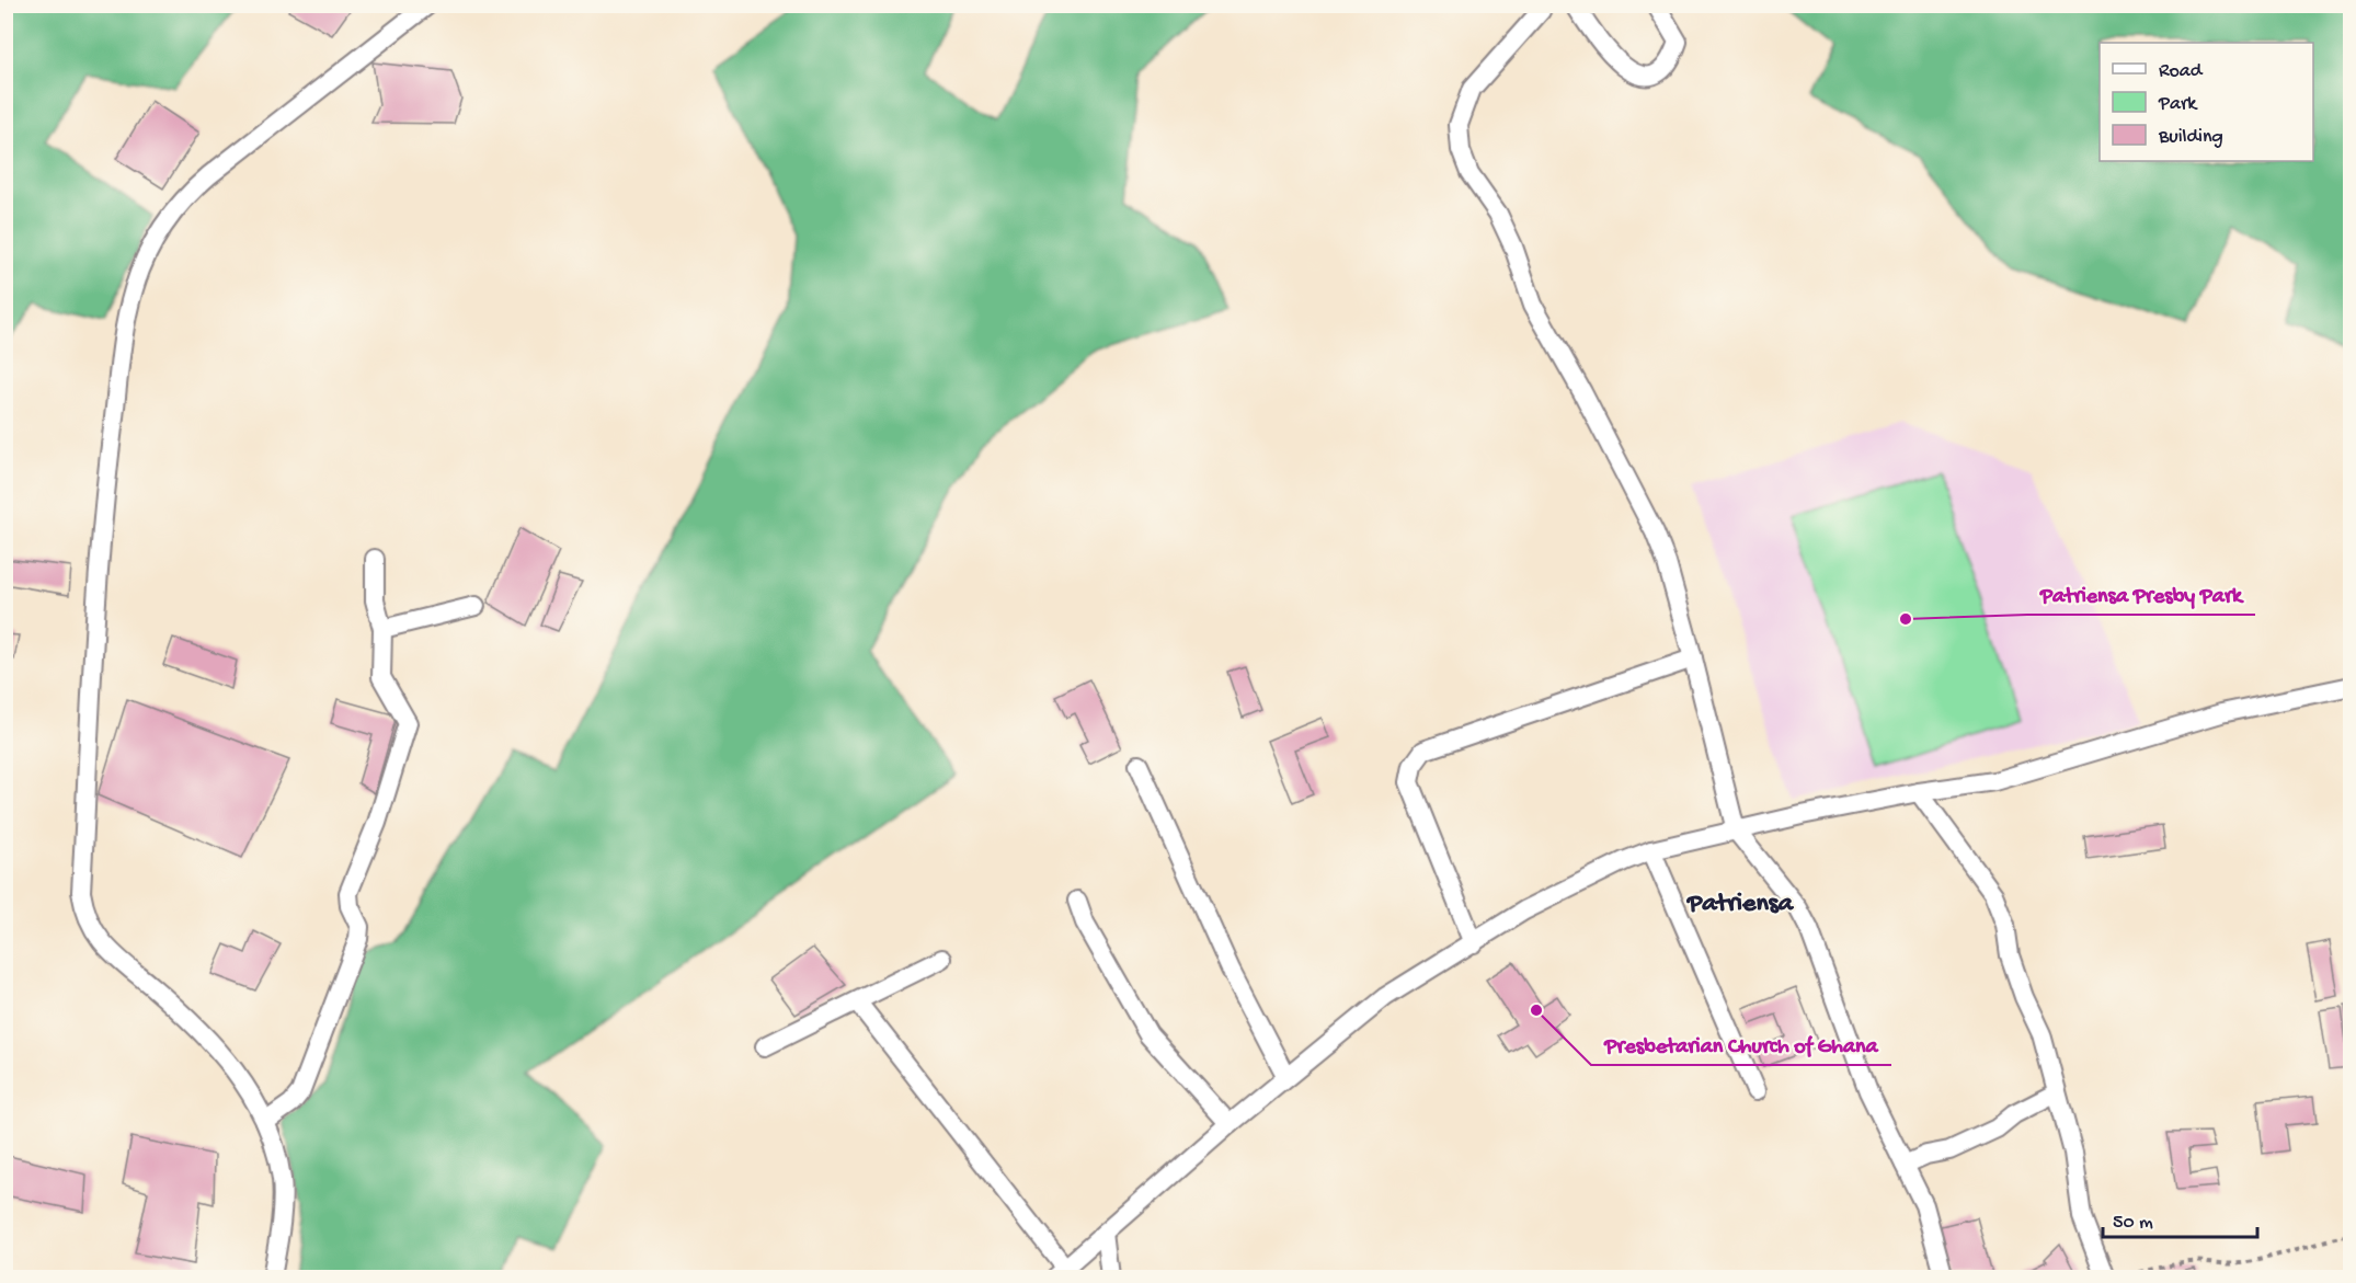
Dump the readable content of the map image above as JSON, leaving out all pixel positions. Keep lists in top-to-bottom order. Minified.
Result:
{"districts":["Patriensa"],"places":["Patriensa Presby Park","Presbetarian Church of Ghana"],"legend":["Road","Park","Building"],"scale_bar":"50 m"}
